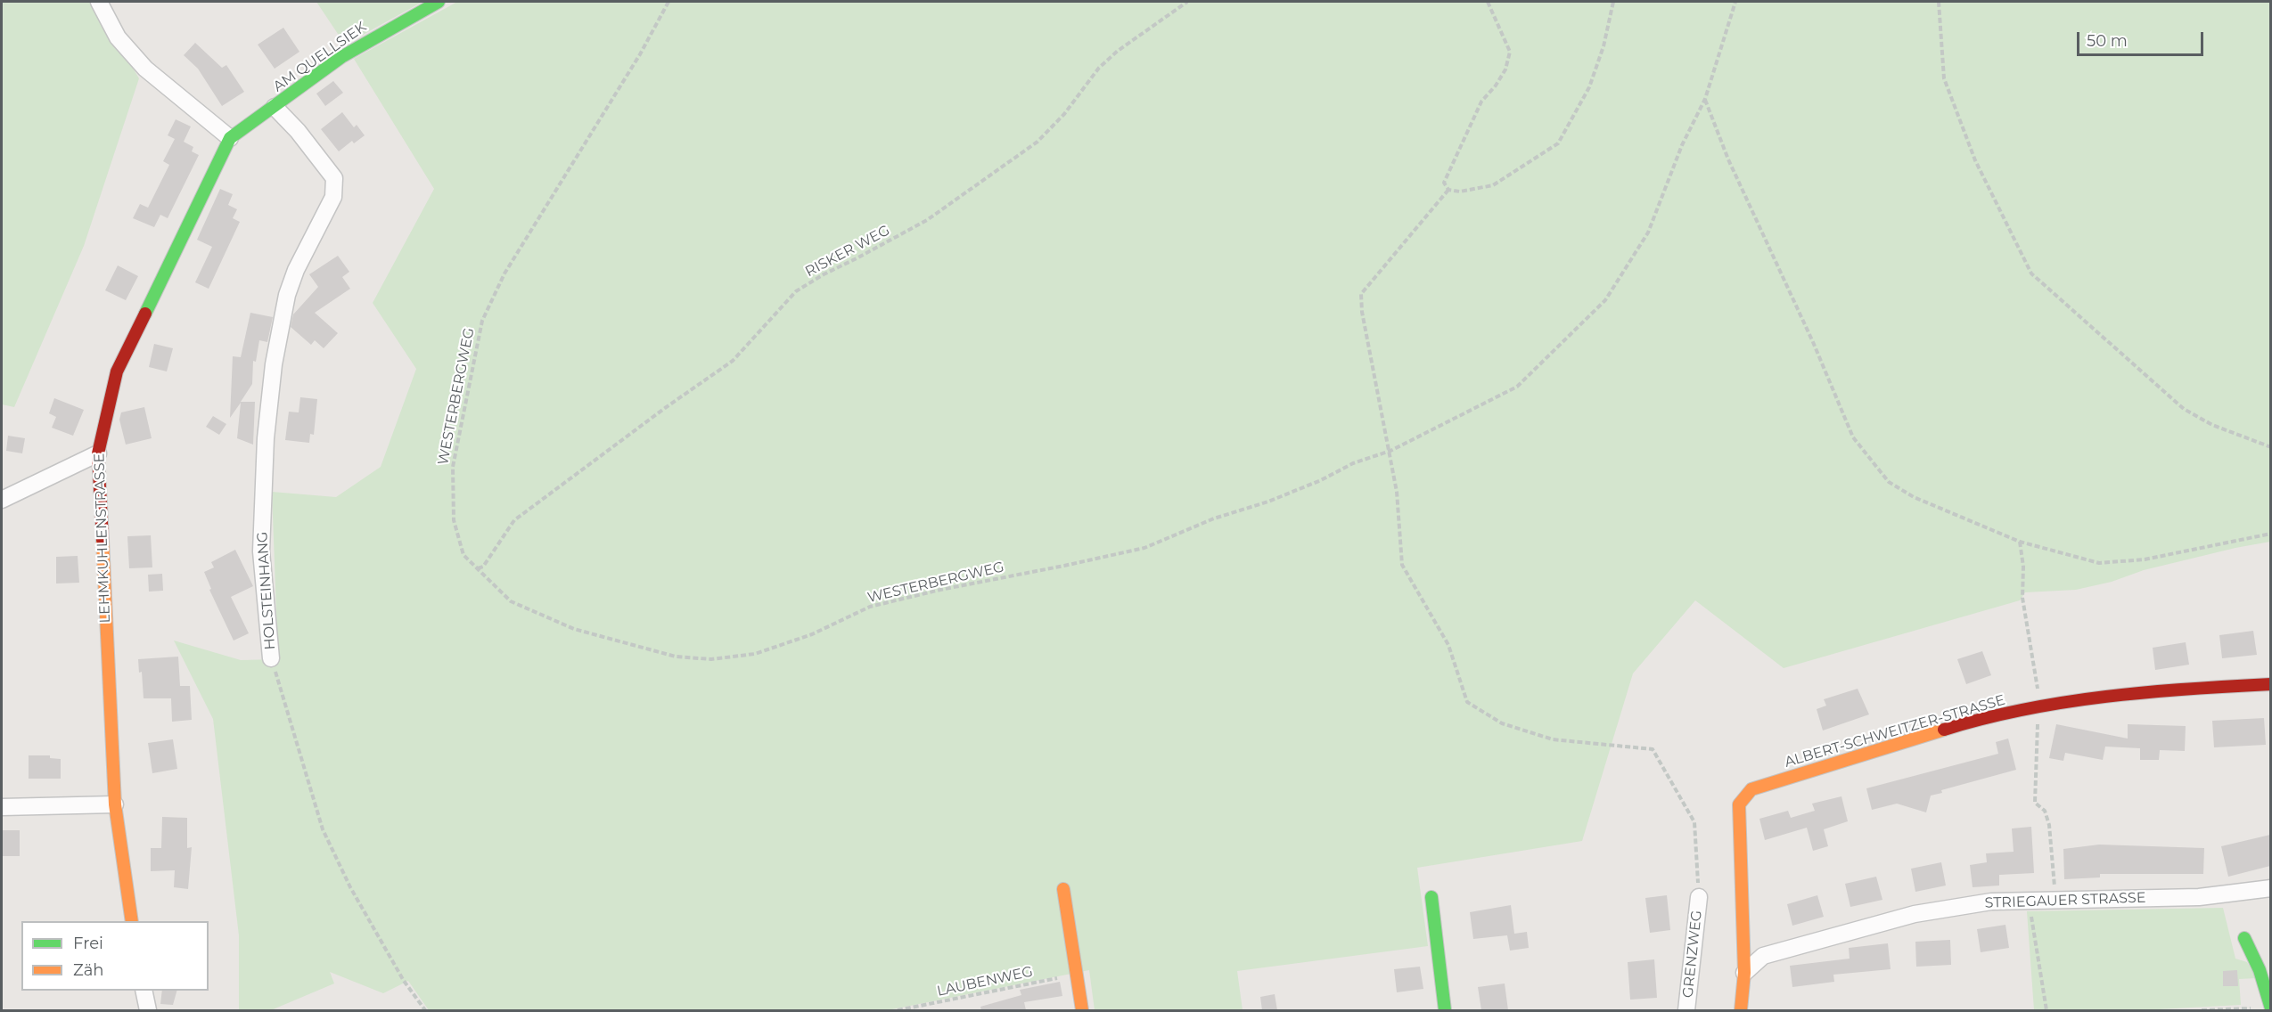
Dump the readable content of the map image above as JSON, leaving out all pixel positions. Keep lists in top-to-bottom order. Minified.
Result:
{"streets":{"street":["AM QUELLSIEK","LEHMKUHLENSTRASSE","HOLSTEINHANG","ALBERT-SCHWEITZER-STRASSE","STRIEGAUER STRASSE","GRENZWEG"],"path":["RISKER WEG","WESTERBERGWEG","LAUBENWEG"]},"crossings":[["AM QUELLSIEK","LEHMKUHLENSTRASSE"],["AM QUELLSIEK","HOLSTEINHANG"],["RISKER WEG","WESTERBERGWEG"],["LEHMKUHLENSTRASSE","HOLSTEINHANG"],["ALBERT-SCHWEITZER-STRASSE","STRIEGAUER STRASSE"]],"legend":["Frei","Zäh"],"scale_bar":"50 m"}
